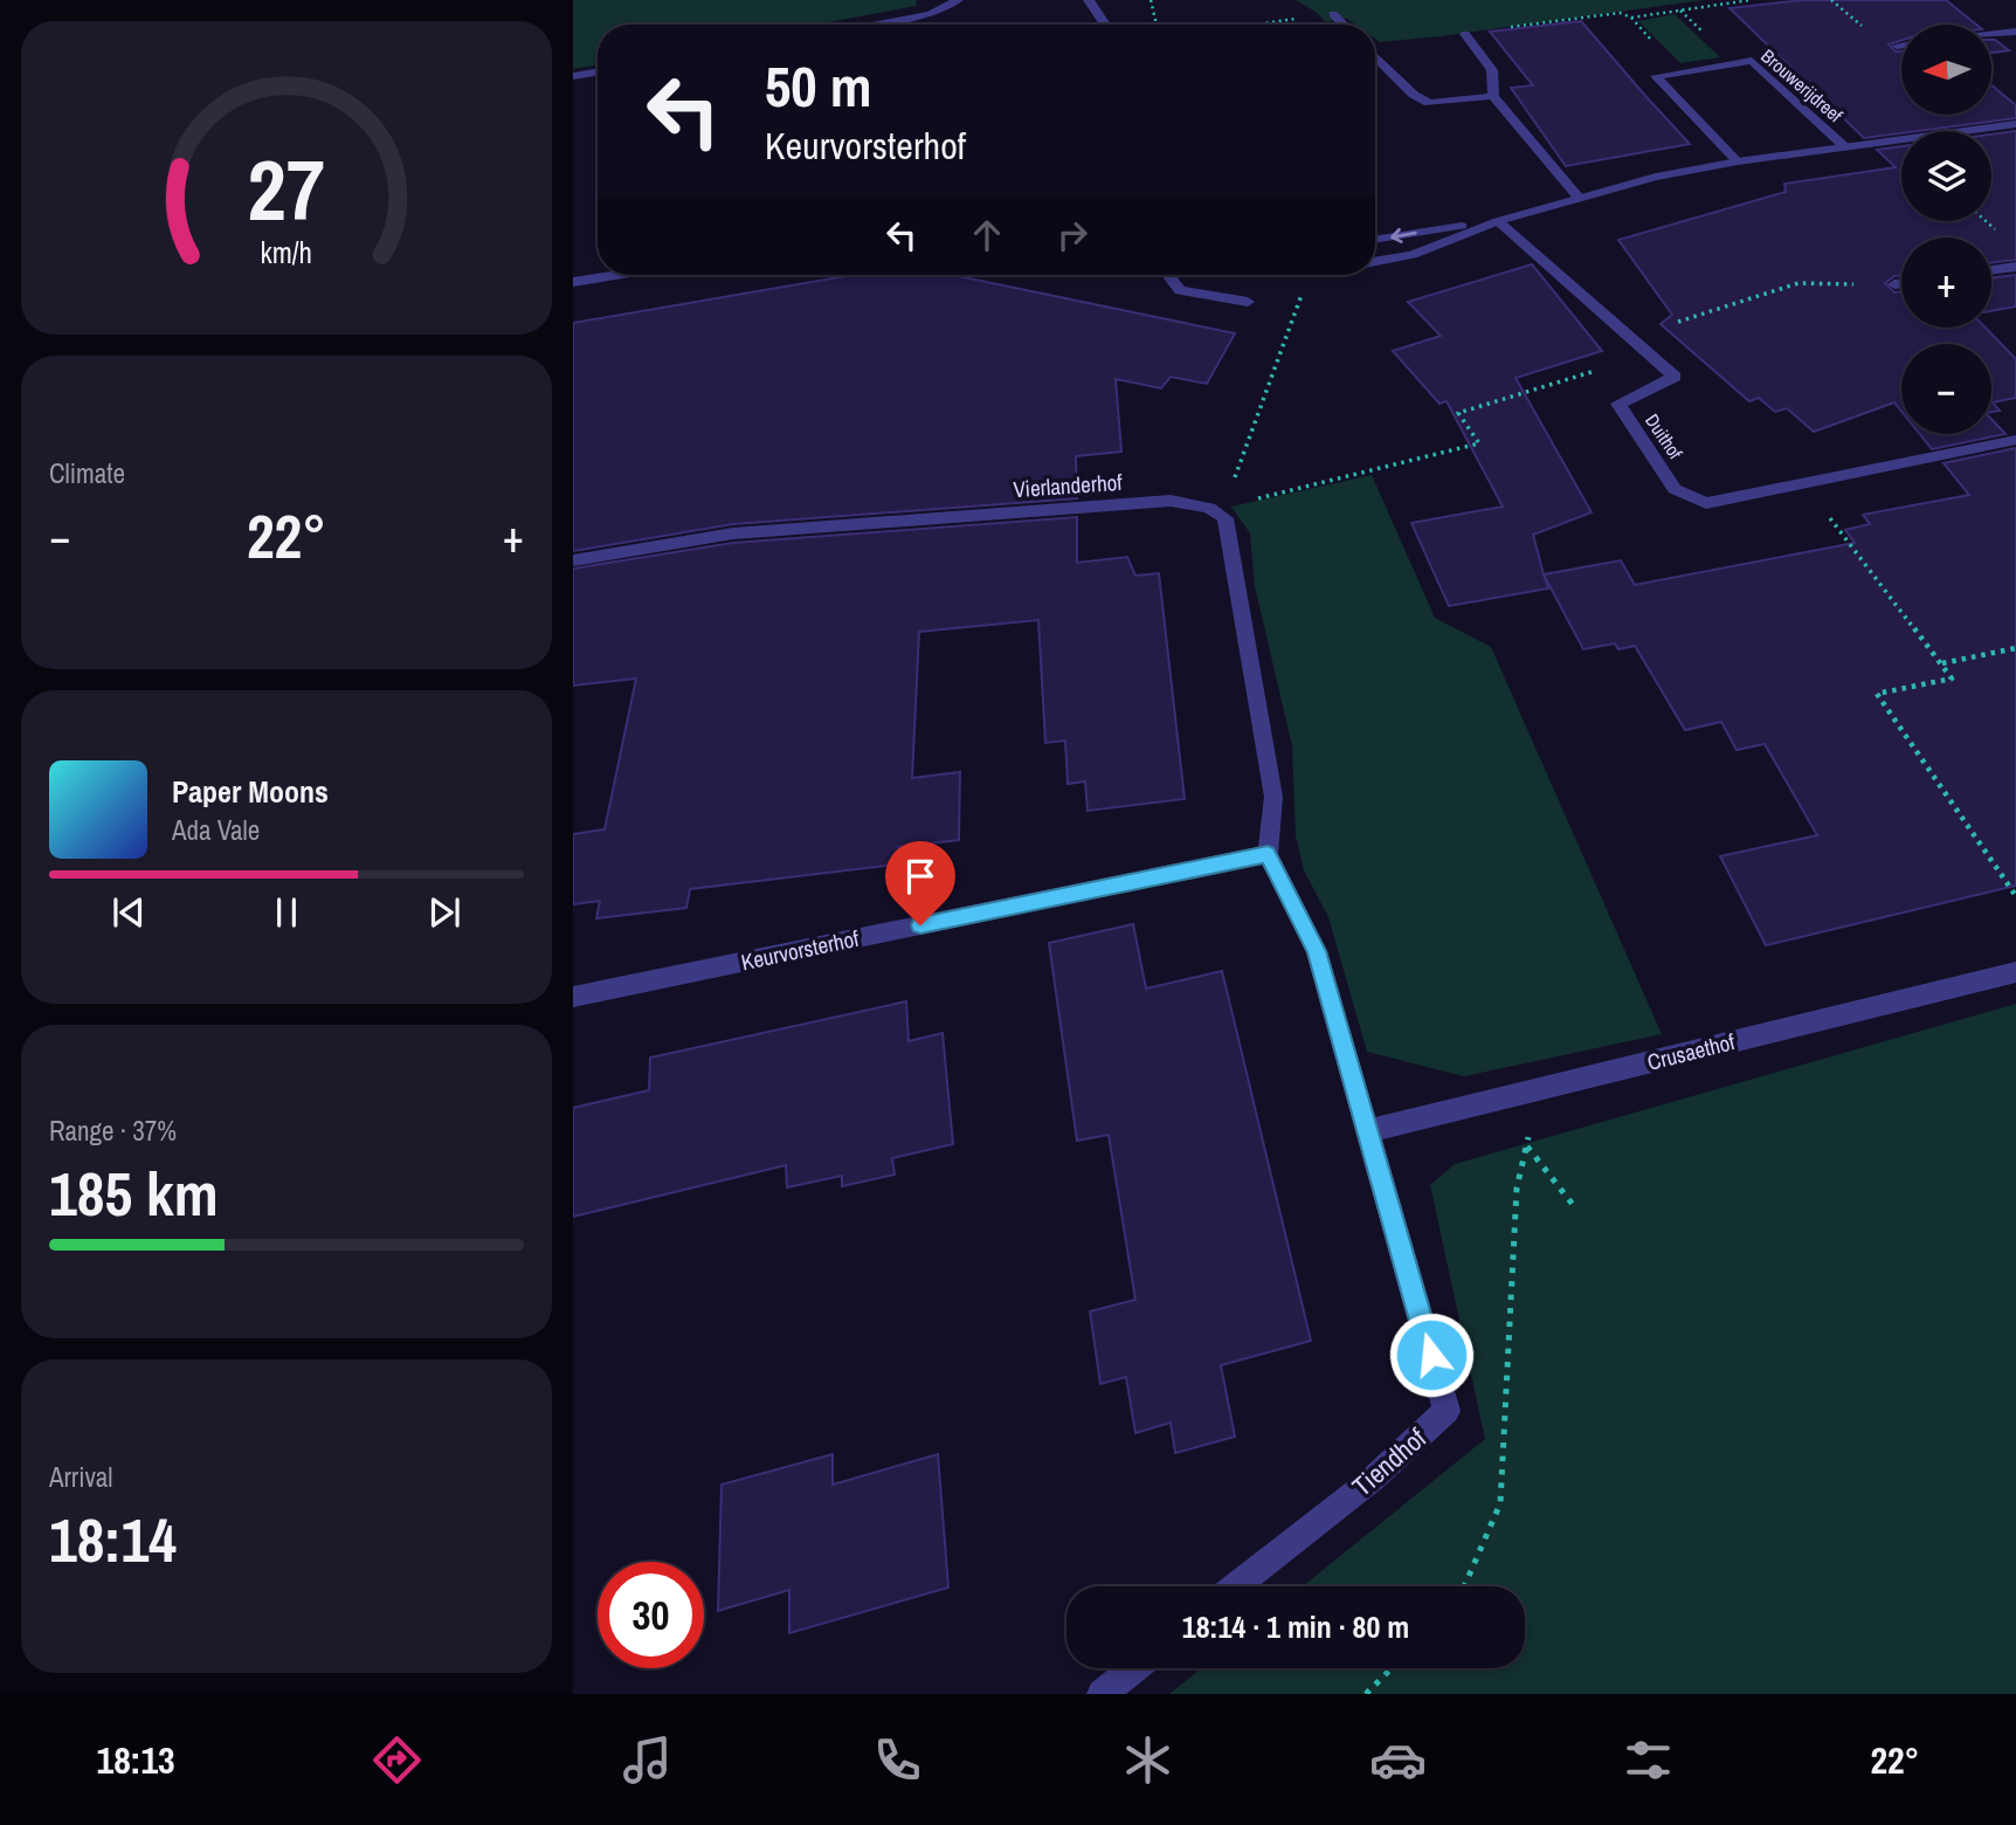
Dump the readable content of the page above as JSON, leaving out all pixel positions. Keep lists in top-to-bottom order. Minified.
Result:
{"streets":{"street":["Brouwerijdreef","Duithof","Vierlanderhof","Keurvorsterhof","Crusaethof","Tiendhof"]},"crossings":[["Brouwerijdreef","Duithof"],["Keurvorsterhof","Tiendhof"],["Crusaethof","Tiendhof"]],"north":"left","page":{"map_buttons":["+","−"],"turn":["50 m","Keurvorsterhof"],"tile":["Climate",["Range · 37%","185 km"],["Arrival","18:14"]],"heat":["−","22°","+"],"song":["Paper Moons","Ada Vale"],"limit":"30","trip":"18:14 · 1 min · 80 m","tabs":["18:13","22°"],"gauge":["27","km/h"]}}
